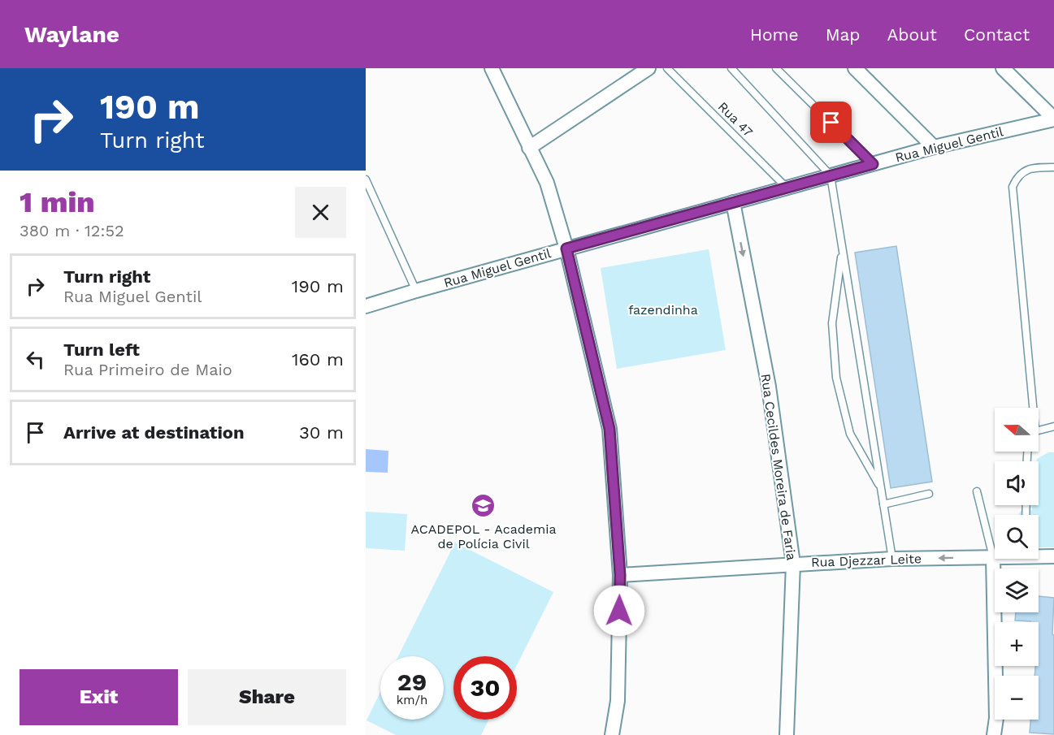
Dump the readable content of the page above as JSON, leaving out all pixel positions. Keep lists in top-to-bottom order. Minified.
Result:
{"streets":{"street":["Rua Miguel Gentil","Rua Cecildes Moreira de Faria","Rua Djezzar Leite"],"lane":["Rua 47"]},"crossings":[["Rua 47","Rua Miguel Gentil"],["Rua Miguel Gentil","Rua Cecildes Moreira de Faria"],["Rua Cecildes Moreira de Faria","Rua Djezzar Leite"]],"one_way":["Rua Cecildes Moreira de Faria"],"parks":["fazendinha"],"places":{"school or university":["ACADEPOL - Academia de Polícia Civil"]},"north":"left","page":{"header":"Waylane","nav":["Home","Map","About","Contact"],"turn":["190 m","Turn right"],"heading":["1 min","380 m · 12:52"],"list":[{"name":"Turn right","note":"Rua Miguel Gentil","value":"190 m"},{"name":"Turn left","note":"Rua Primeiro de Maio","value":"160 m"},{"name":"Arrive at destination","value":"30 m"}],"map_buttons":["+","−"],"speed":"29 km/h","limit":"30","buttons":["Exit","Share"]}}
